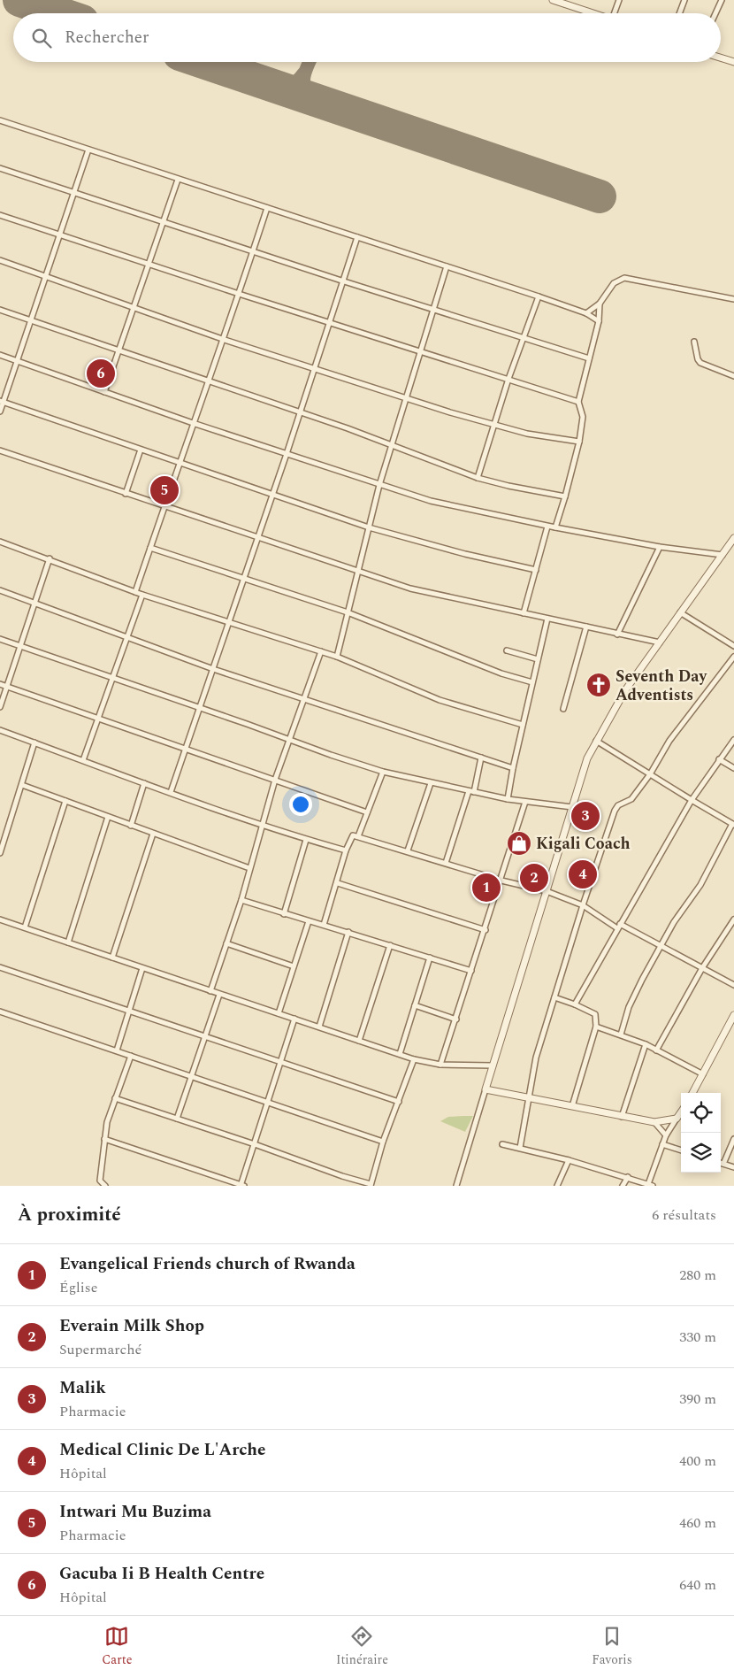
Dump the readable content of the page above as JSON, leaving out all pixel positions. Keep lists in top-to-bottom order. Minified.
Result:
{"places":{"church":["Seventh Day Adventists"],"shop":["Kigali Coach"]},"page":{"search":"Rechercher","pins":["6","5","3","4","2","1"],"heading":["À proximité","6 résultats"],"list":[{"mark":"1","name":"Evangelical Friends church of Rwanda","note":"Église","value":"280 m"},{"mark":"2","name":"Everain Milk Shop","note":"Supermarché","value":"330 m"},{"mark":"3","name":"Malik","note":"Pharmacie","value":"390 m"},{"mark":"4","name":"Medical Clinic De L'Arche","note":"Hôpital","value":"400 m"},{"mark":"5","name":"Intwari Mu Buzima","note":"Pharmacie","value":"460 m"},{"mark":"6","name":"Gacuba Ii B Health Centre","note":"Hôpital","value":"640 m"}],"nav":["Carte","Itinéraire","Favoris"]}}
